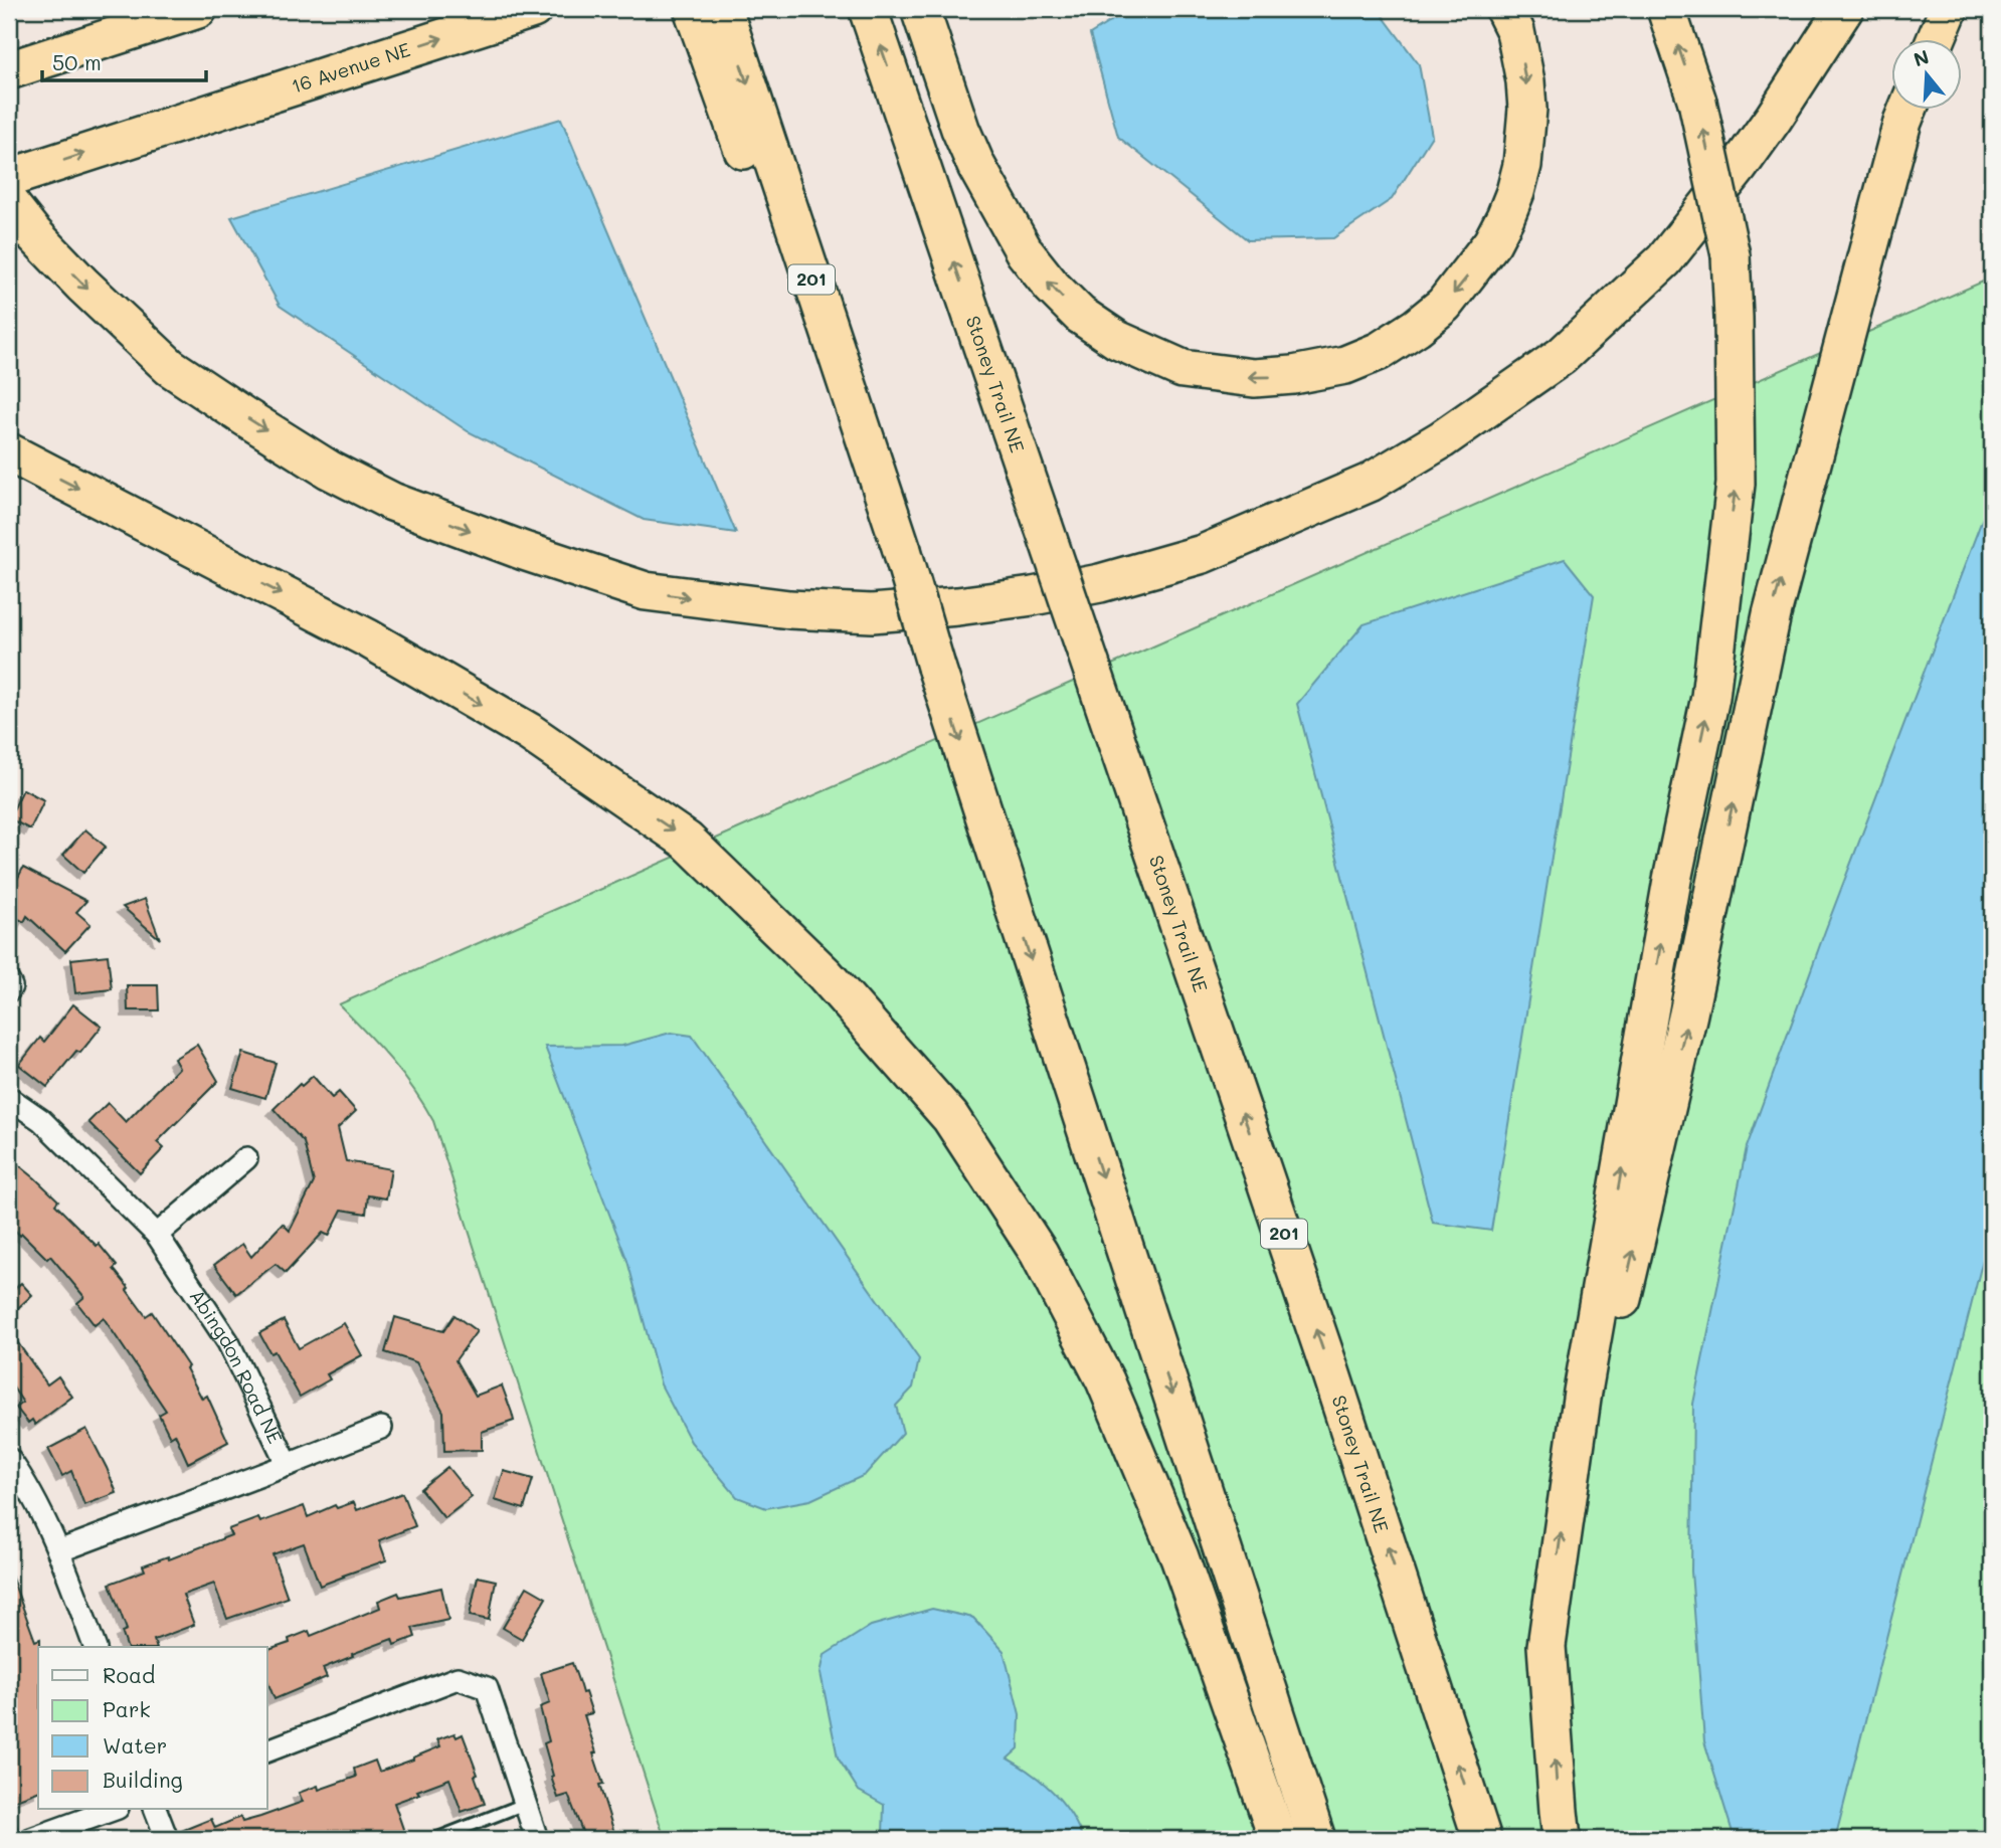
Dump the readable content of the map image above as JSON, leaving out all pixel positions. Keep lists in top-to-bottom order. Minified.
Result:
{"streets":{"highway":["16 Avenue NE","201","Stoney Trail NE"],"street":["Abingdon Road NE"]},"legend":["Road","Park","Water","Building"],"scale_bar":"50 m","north":"top"}
